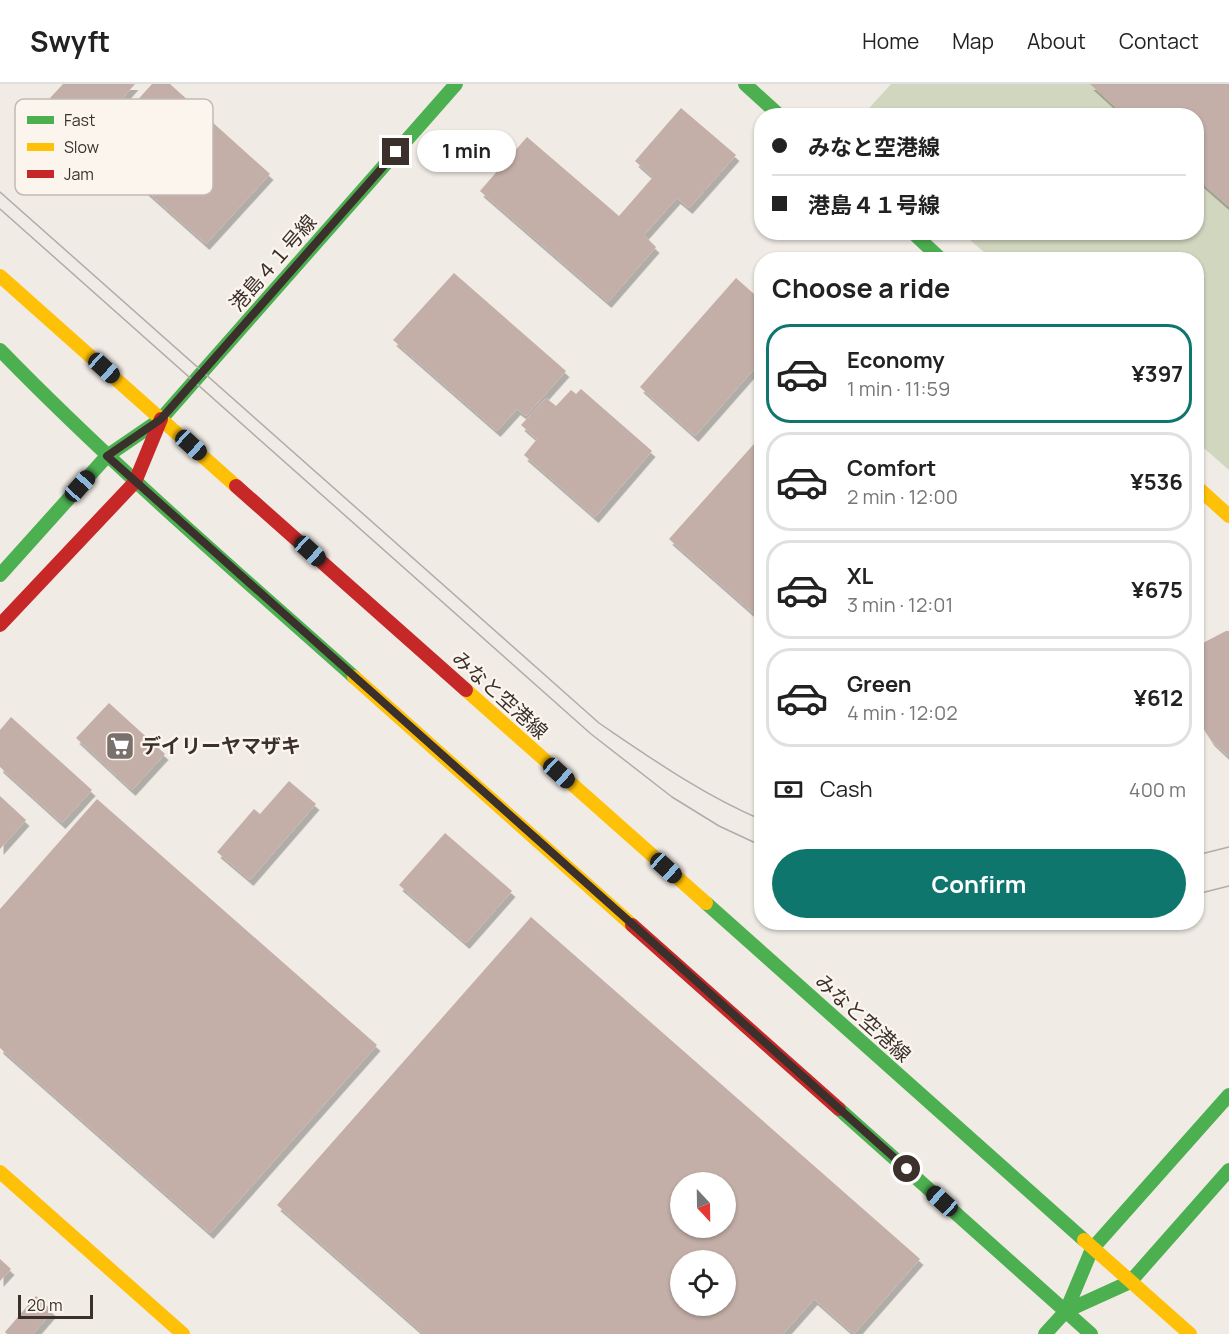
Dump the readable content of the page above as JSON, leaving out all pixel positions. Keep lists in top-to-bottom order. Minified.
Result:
{"streets":{"street":["港島４１号線","みなと空港線"]},"crossings":[["港島４１号線","みなと空港線"]],"places":{"supermarket":["デイリーヤマザキ"]},"legend":["Fast","Slow","Jam"],"scale_bar":"20 m","north":"bottom","page":{"header":"Swyft","nav":["Home","Map","About","Contact"],"banner":["みなと空港線","港島４１号線"],"bubble":"1 min","heading":"Choose a ride","list":[{"name":"Economy","note":"1 min · 11:59","value":"¥397"},{"name":"Comfort","note":"2 min · 12:00","value":"¥536"},{"name":"XL","note":"3 min · 12:01","value":"¥675"},{"name":"Green","note":"4 min · 12:02","value":"¥612"}],"pay":["Cash","400 m"],"buttons":"Confirm","scale":"20 m"}}
